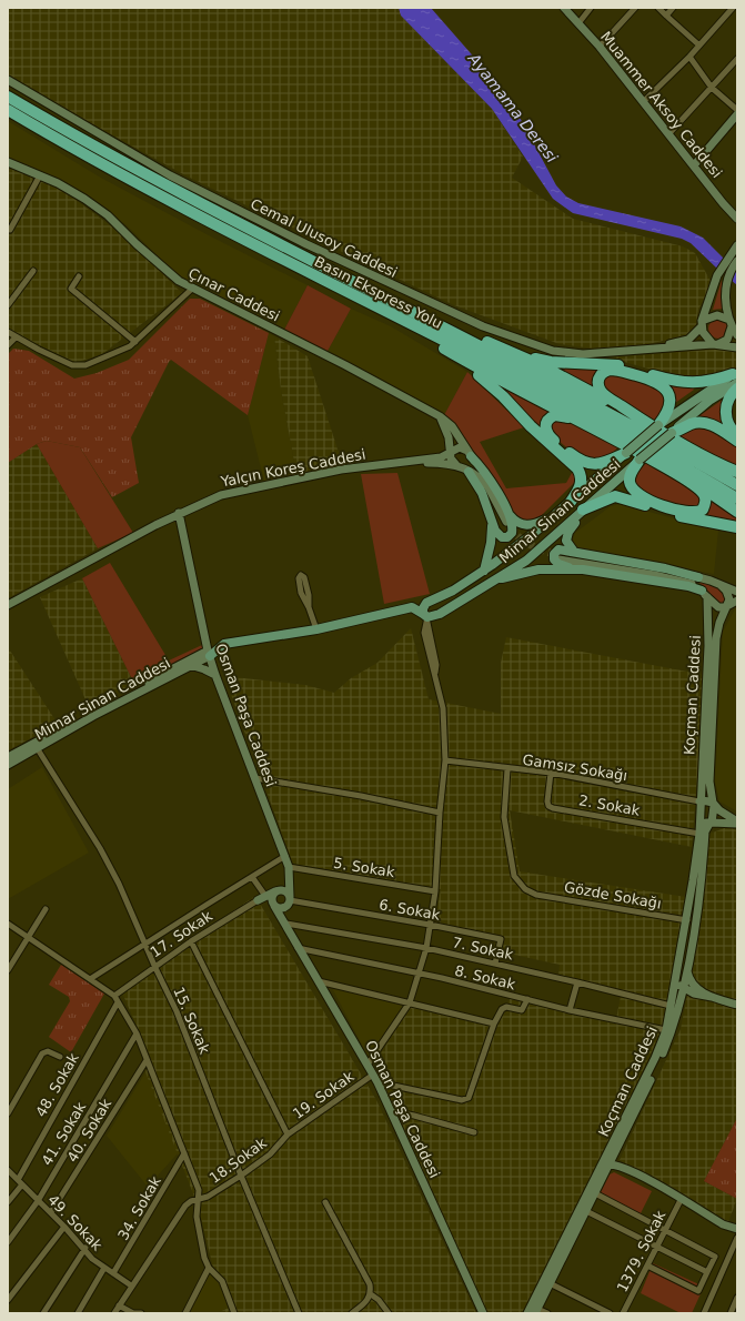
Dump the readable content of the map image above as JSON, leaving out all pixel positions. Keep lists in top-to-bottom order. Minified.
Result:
{"streets":{"highway":["Basın Ekspress Yolu"],"main road":["Muammer Aksoy Caddesi","Cemal Ulusoy Caddesi","Çınar Caddesi","Yalçın Koreş Caddesi","Mimar Sinan Caddesi","Koçman Caddesi","Osman Paşa Caddesi","17. Sokak"],"street":["Gamsız Sokağı","2. Sokak","5. Sokak","Gözde Sokağı","6. Sokak","7. Sokak","8. Sokak","15. Sokak","48. Sokak","19. Sokak","40. Sokak","41. Sokak","18.Sokak","34. Sokak","49. Sokak","1379. Sokak"]},"crossings":[["Çınar Caddesi","Yalçın Koreş Caddesi"],["Yalçın Koreş Caddesi","Osman Paşa Caddesi"],["Mimar Sinan Caddesi","Osman Paşa Caddesi"],["Mimar Sinan Caddesi","15. Sokak"],["Koçman Caddesi","Gamsız Sokağı"],["Koçman Caddesi","2. Sokak"],["Koçman Caddesi","Gözde Sokağı"],["Koçman Caddesi","7. Sokak"],["Koçman Caddesi","8. Sokak"],["Osman Paşa Caddesi","5. Sokak"],["Osman Paşa Caddesi","6. Sokak"],["Osman Paşa Caddesi","17. Sokak"],["Osman Paşa Caddesi","7. Sokak"],["Osman Paşa Caddesi","8. Sokak"],["Osman Paşa Caddesi","19. Sokak"],["Gamsız Sokağı","2. Sokak"],["Gamsız Sokağı","Gözde Sokağı"],["6. Sokak","17. Sokak"],["6. Sokak","7. Sokak"],["17. Sokak","15. Sokak"],["15. Sokak","18.Sokak"],["48. Sokak","49. Sokak"],["19. Sokak","18.Sokak"],["40. Sokak","49. Sokak"],["41. Sokak","49. Sokak"],["18.Sokak","49. Sokak"],["34. Sokak","49. Sokak"]],"water":["Ayamama Deresi"]}
